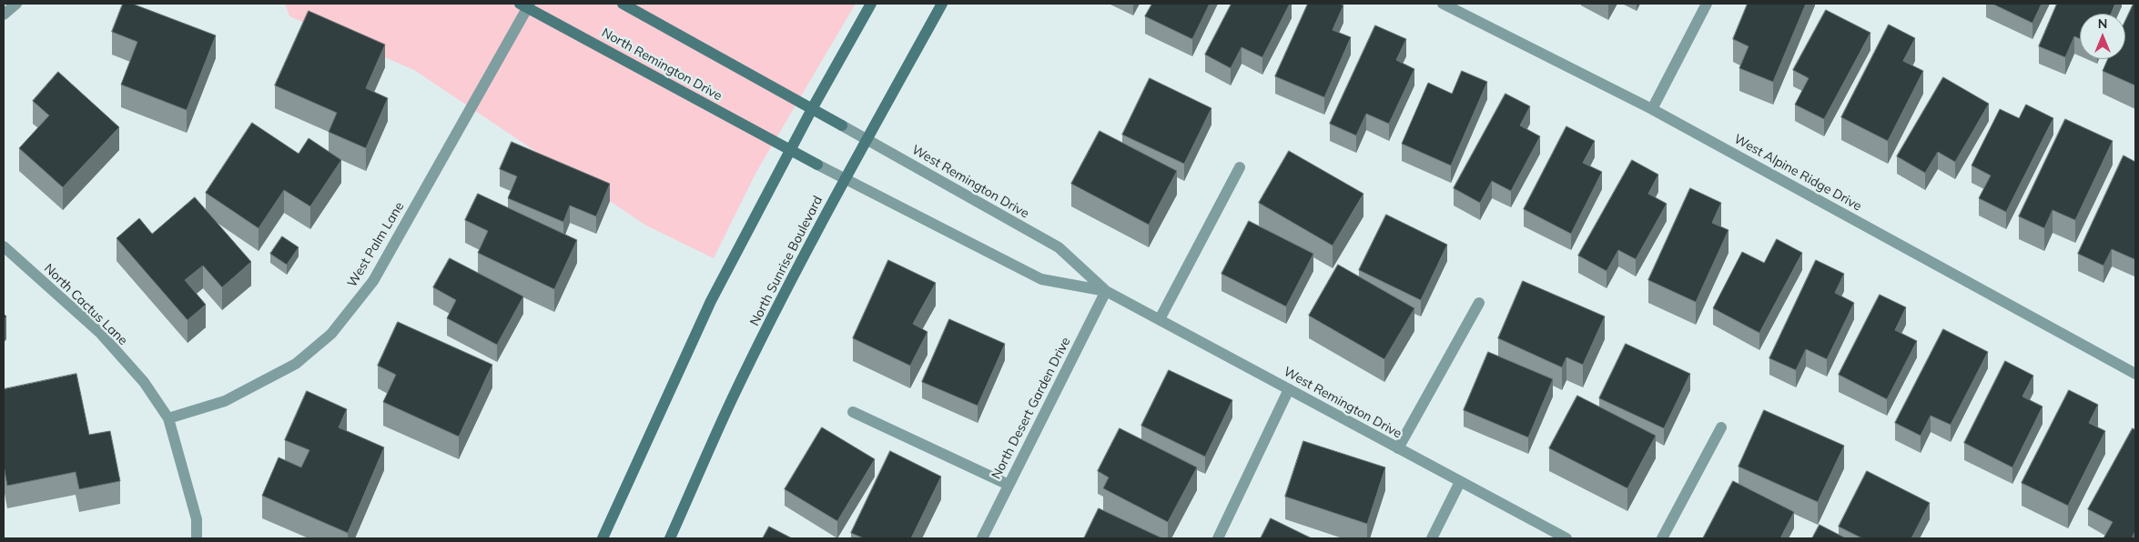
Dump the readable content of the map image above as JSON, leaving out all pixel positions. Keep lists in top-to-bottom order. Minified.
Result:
{"streets":{"street":["North Remington Drive","West Alpine Ridge Drive","West Remington Drive","West Palm Lane","North Sunrise Boulevard","North Cactus Lane","North Desert Garden Drive"]},"crossings":[["North Remington Drive","West Remington Drive"],["North Remington Drive","West Palm Lane"],["West Remington Drive","North Sunrise Boulevard"],["West Remington Drive","North Desert Garden Drive"],["West Palm Lane","North Cactus Lane"]],"north":"top"}
